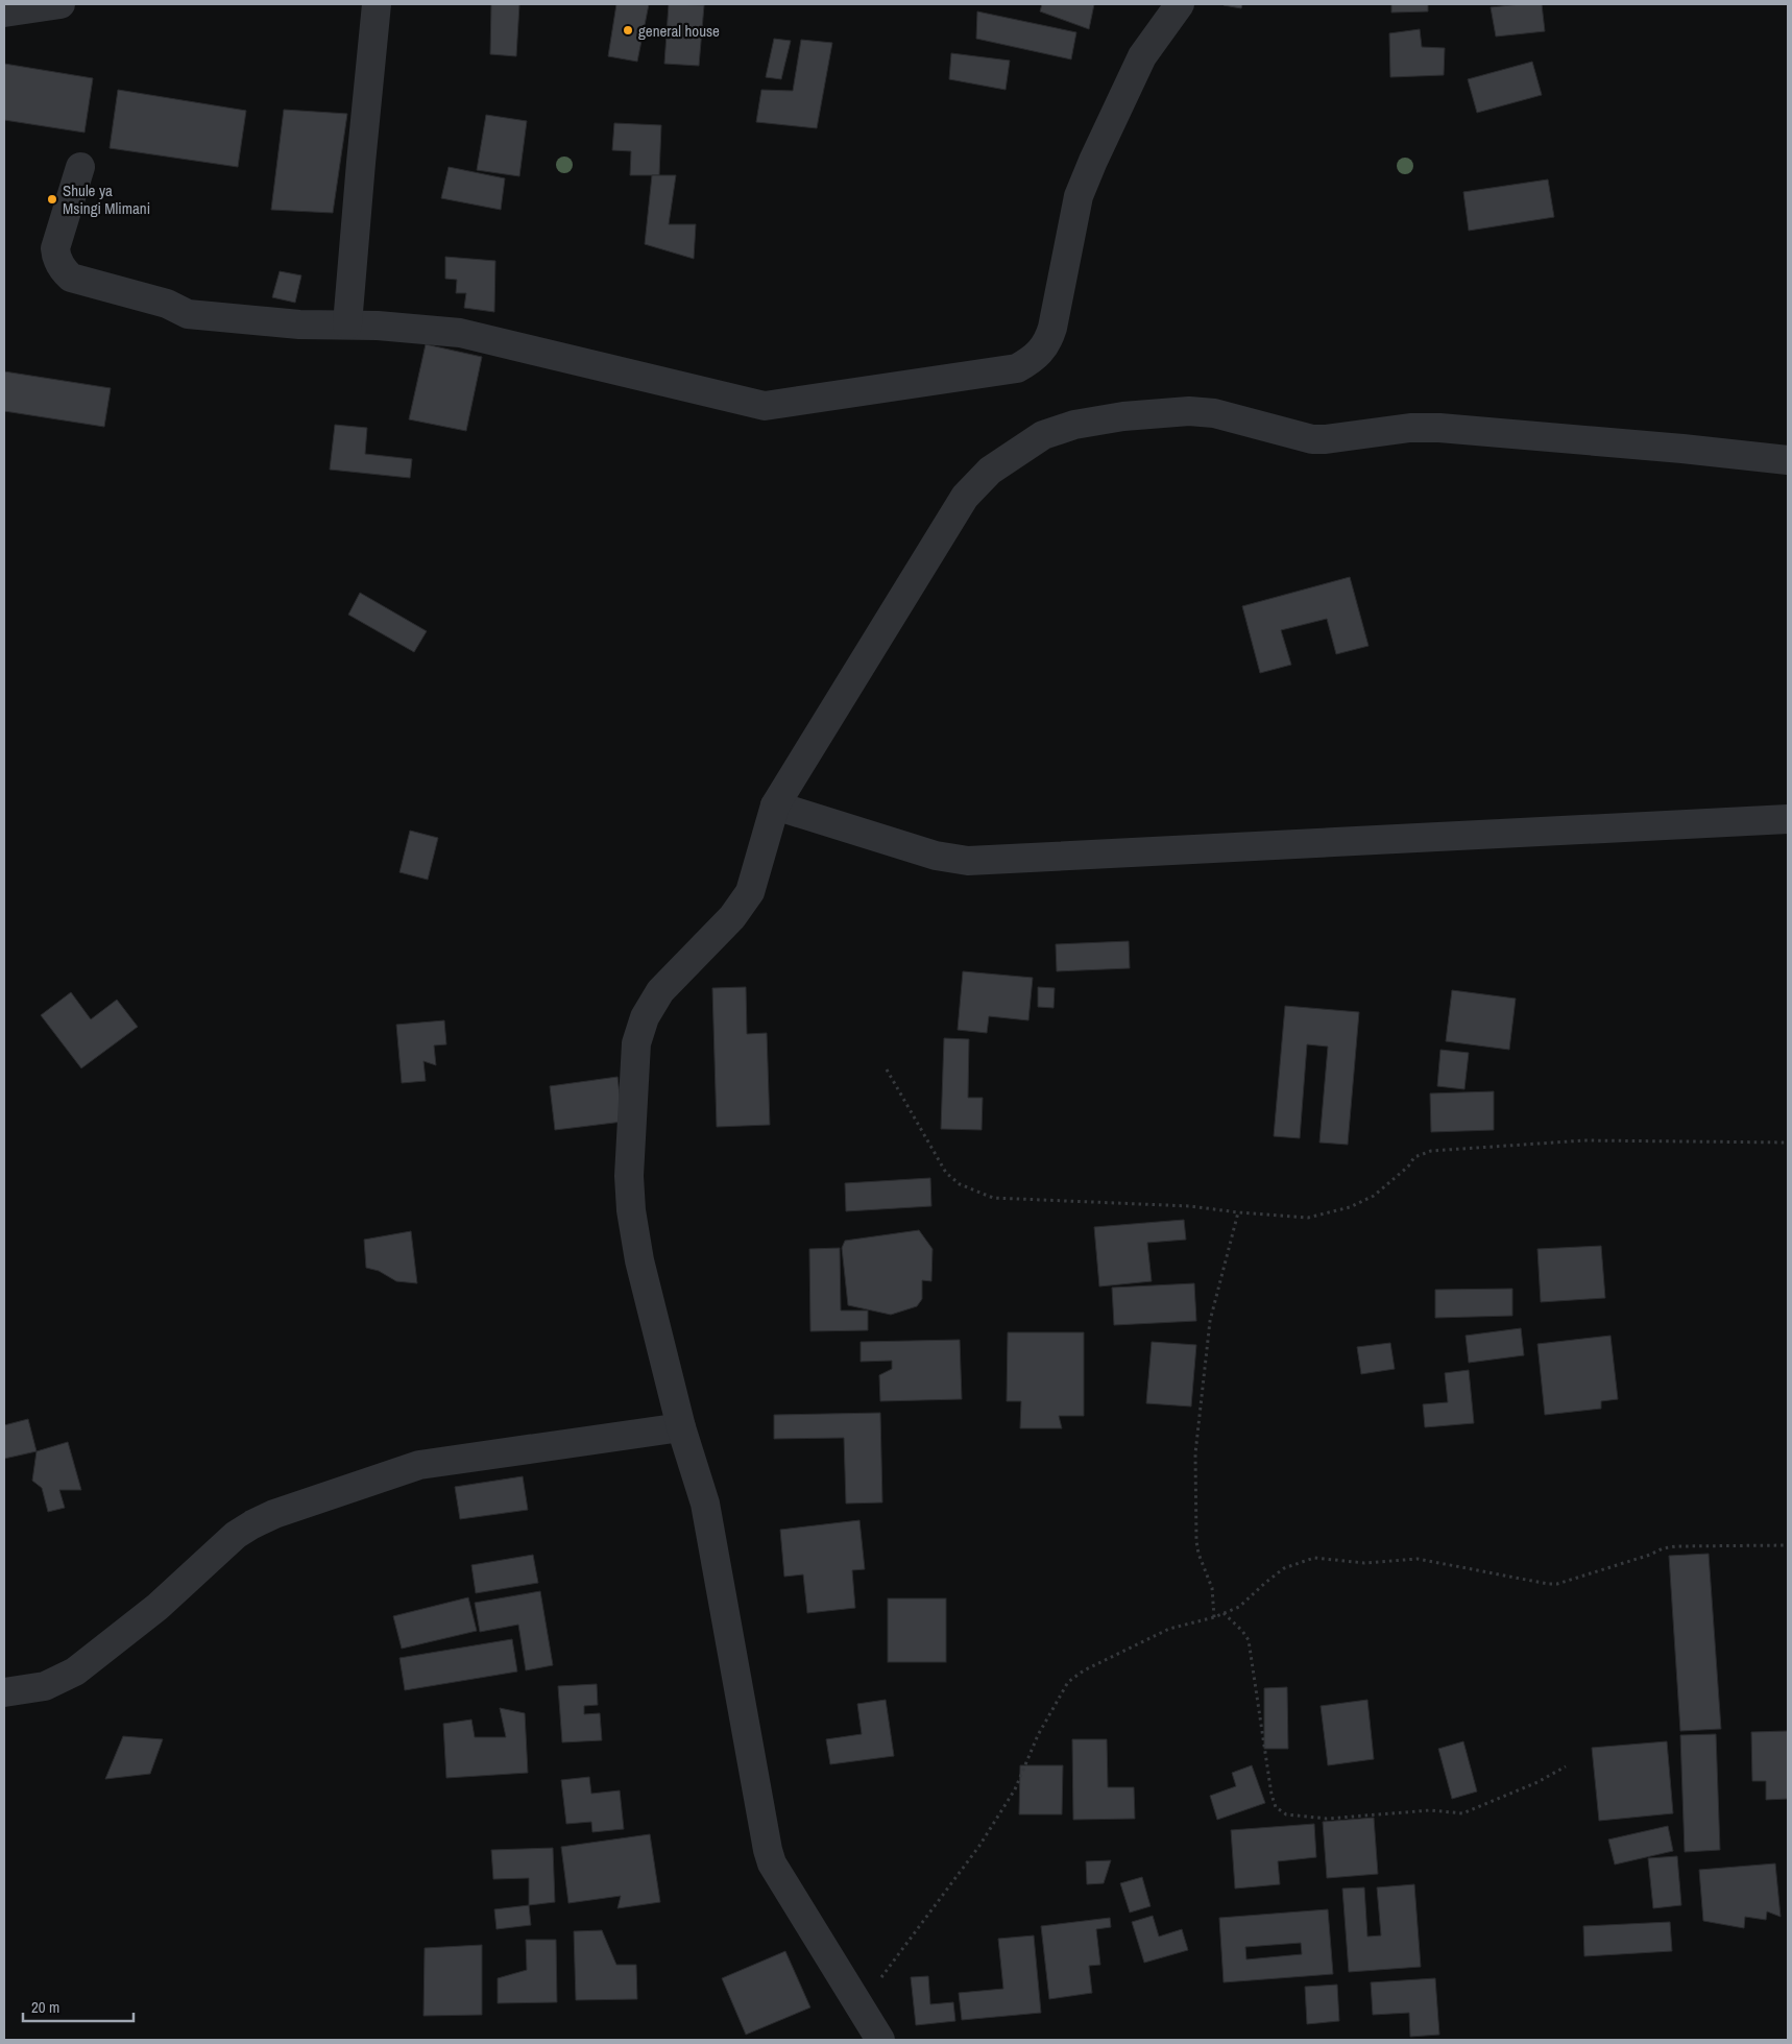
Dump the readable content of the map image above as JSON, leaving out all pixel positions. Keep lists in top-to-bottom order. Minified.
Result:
{"places":["general house","Shule ya Msingi Mlimani"],"scale_bar":"20 m"}
